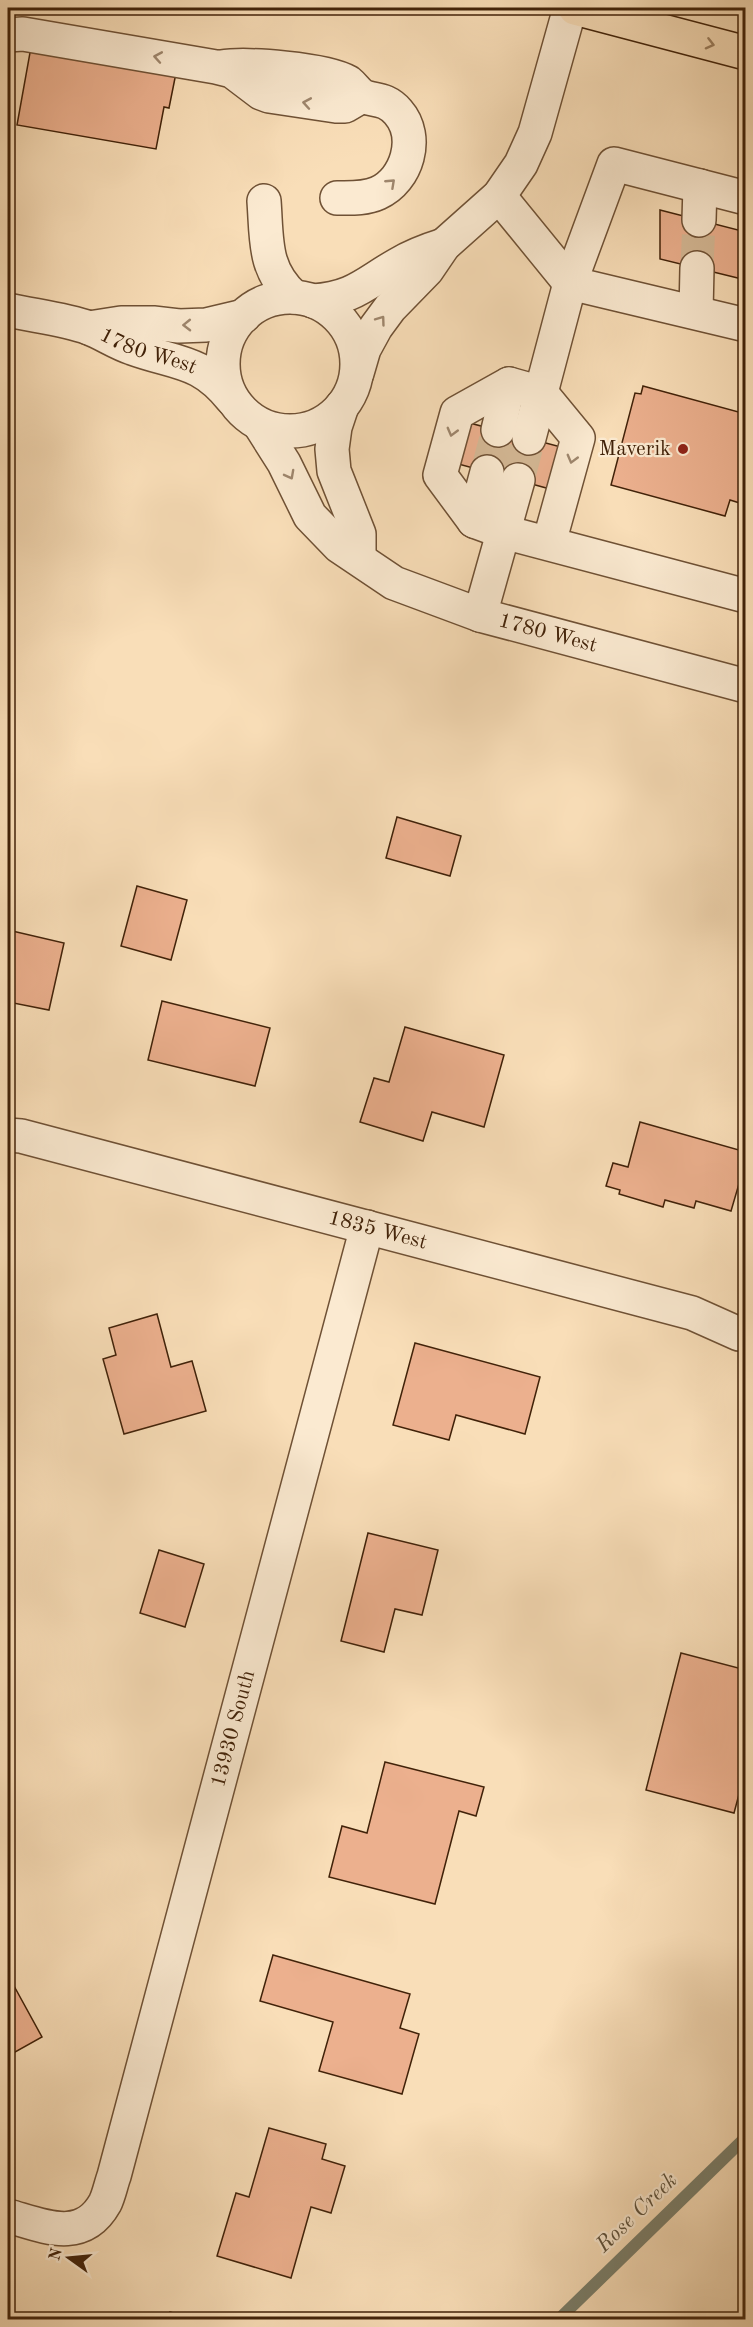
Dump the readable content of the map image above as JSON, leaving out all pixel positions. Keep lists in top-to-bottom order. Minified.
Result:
{"streets":{"street":["1780 West","1835 West","13930 South"]},"crossings":[["1835 West","13930 South"]],"water":["Rose Creek"],"places":["Maverik"],"north":"left"}
